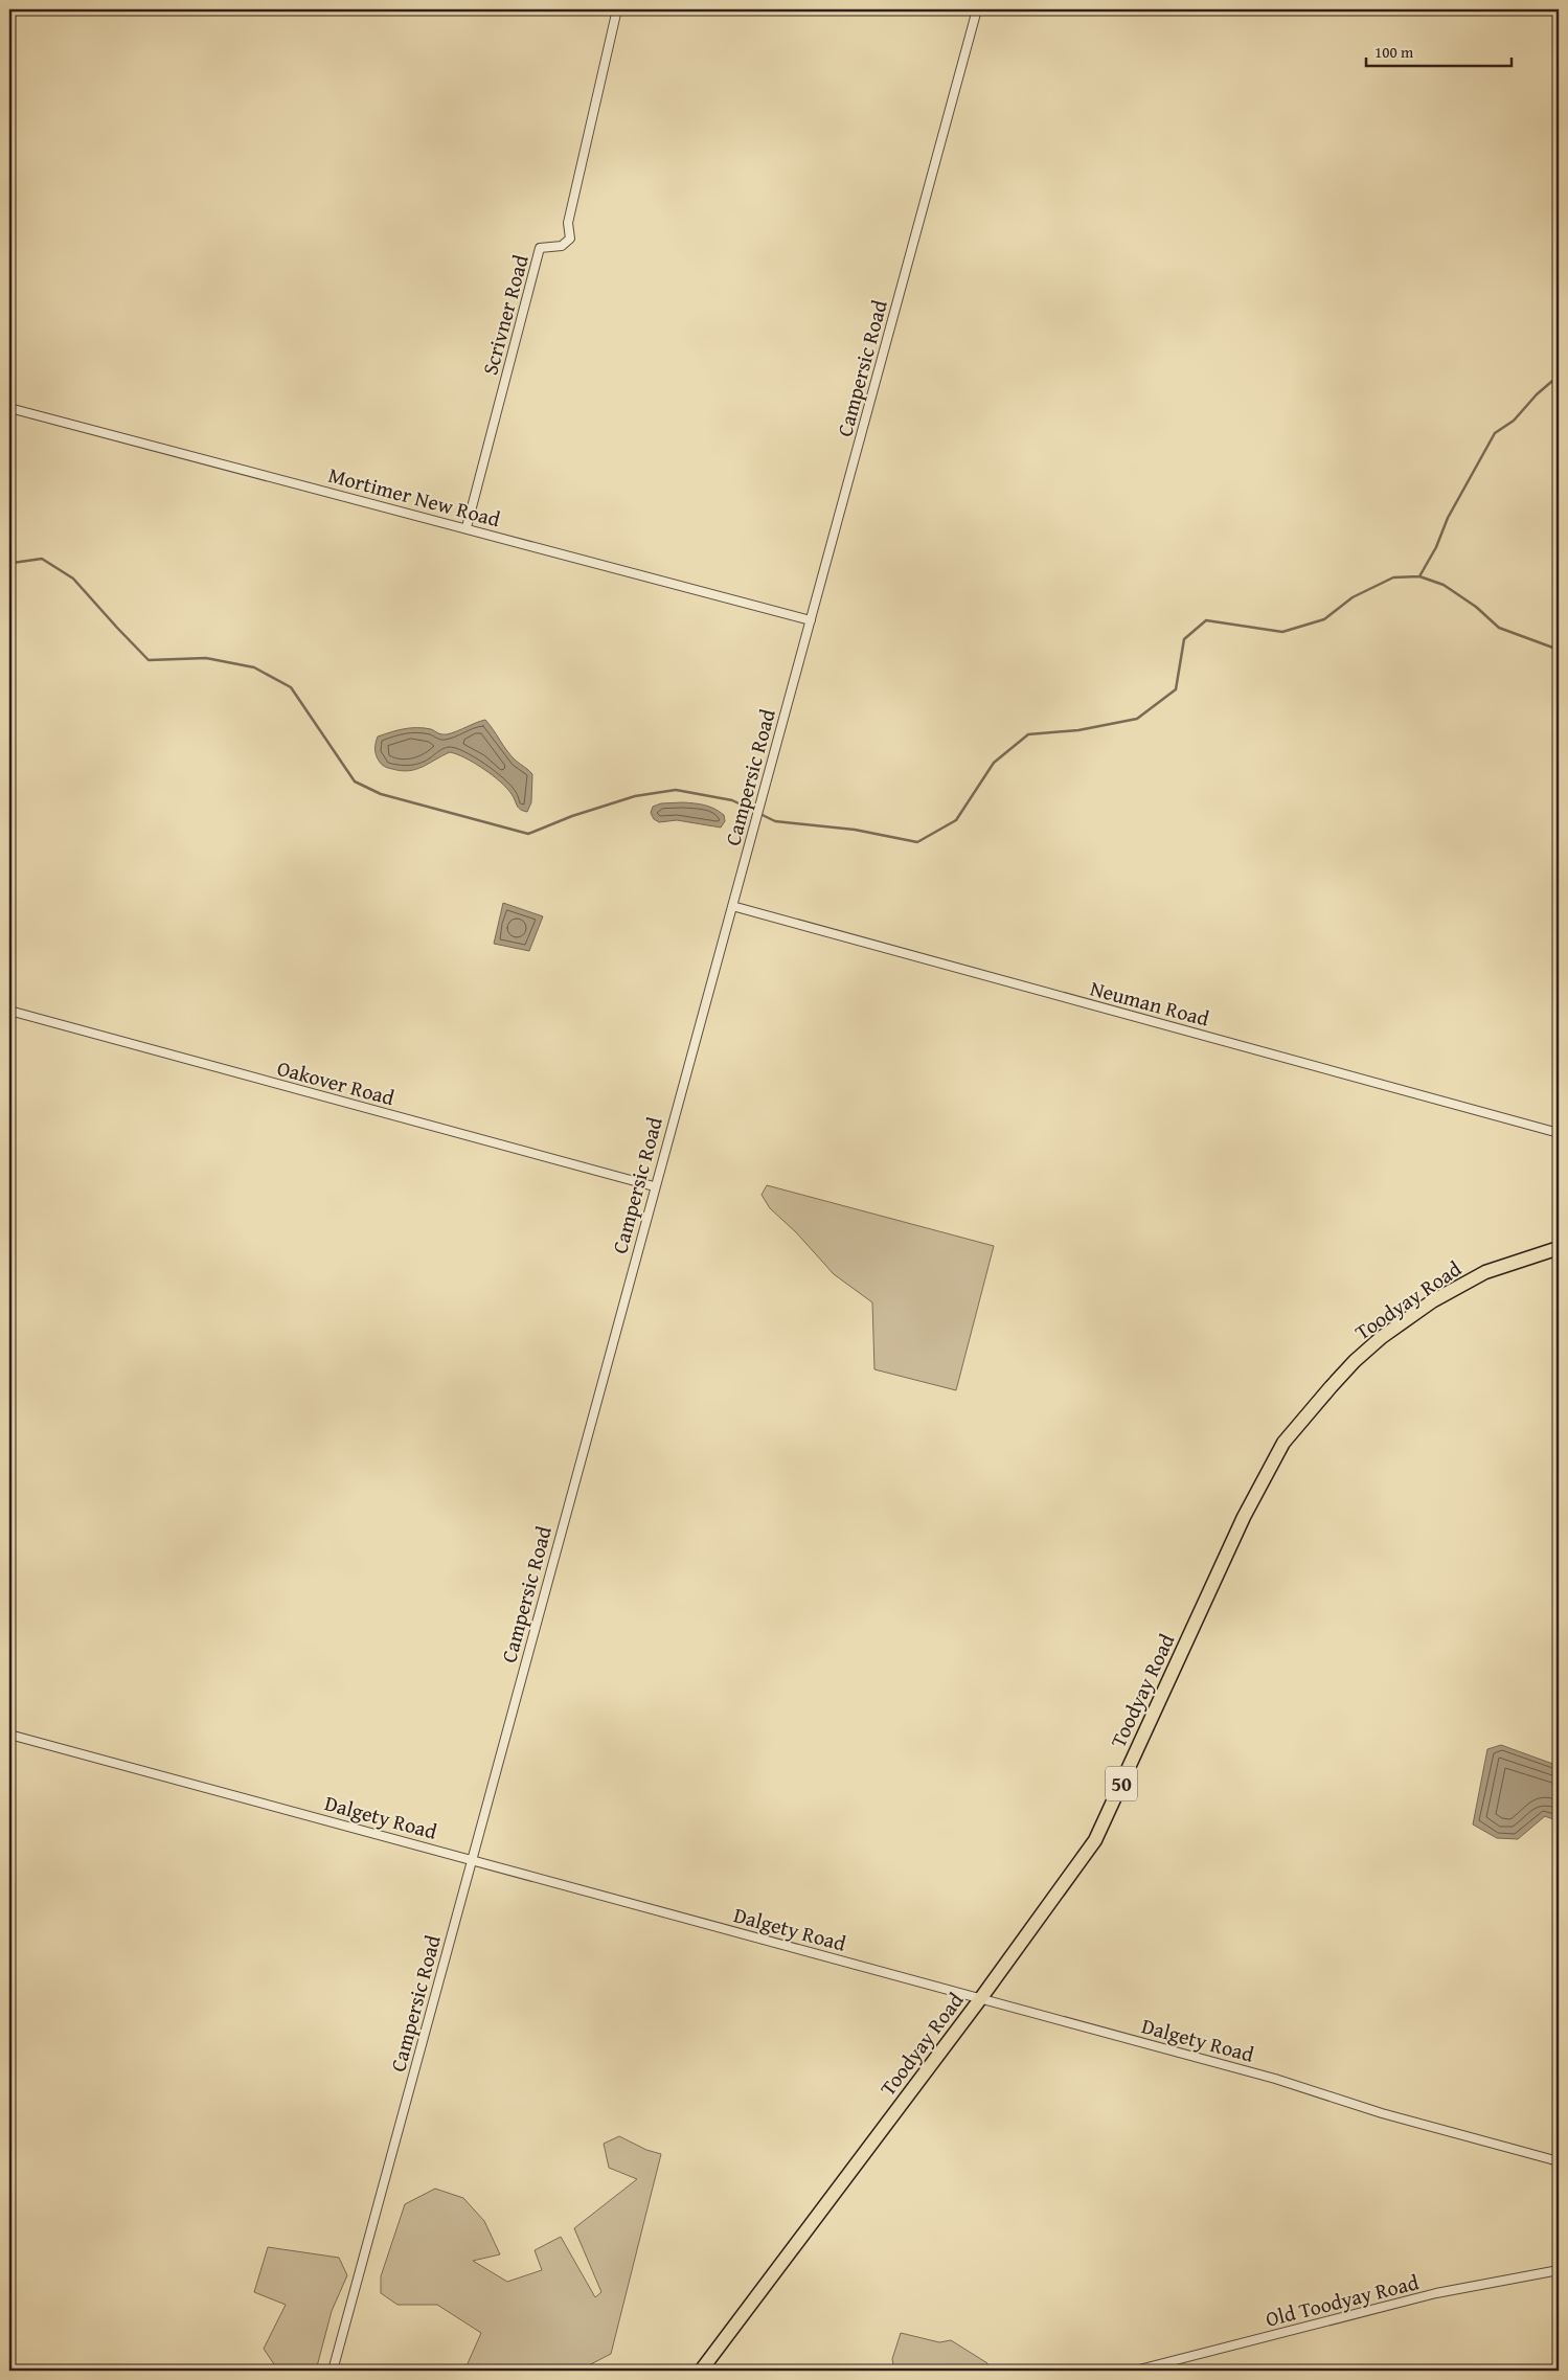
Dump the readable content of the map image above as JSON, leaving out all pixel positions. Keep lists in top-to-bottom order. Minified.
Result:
{"streets":{"main road":["Toodyay Road","50"],"street":["Scrivner Road","Campersic Road","Mortimer New Road","Neuman Road","Oakover Road","Dalgety Road","Old Toodyay Road"]},"crossings":[["Scrivner Road","Mortimer New Road"],["Campersic Road","Mortimer New Road"],["Campersic Road","Neuman Road"],["Campersic Road","Oakover Road"],["Campersic Road","Dalgety Road"],["Toodyay Road","Dalgety Road"]],"scale_bar":"100 m"}
